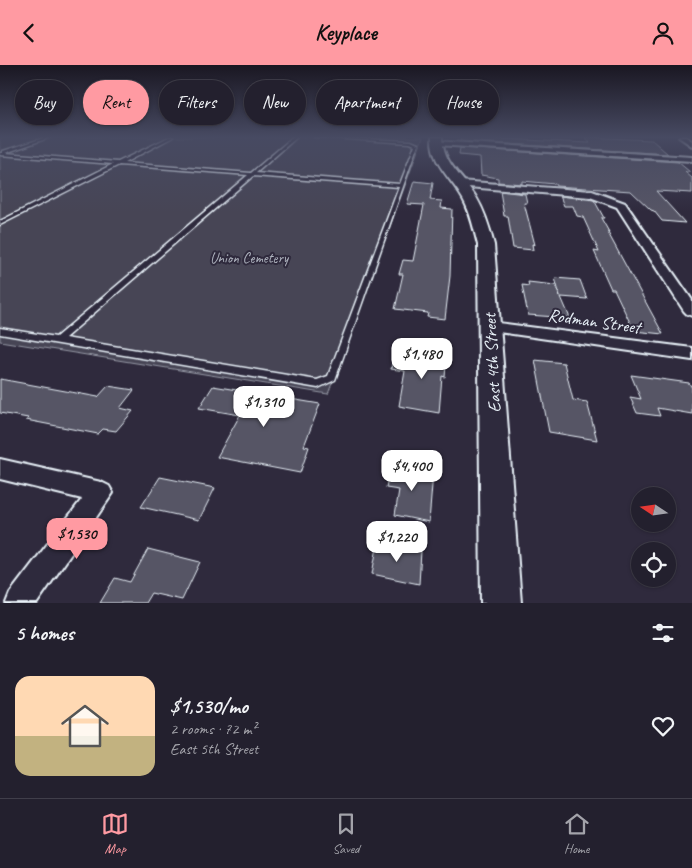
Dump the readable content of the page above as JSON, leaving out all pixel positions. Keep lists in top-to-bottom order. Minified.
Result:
{"streets":{"street":["Rodman Street","East 4th Street"]},"crossings":[["Rodman Street","East 4th Street"]],"parks":["Union Cemetery"],"north":"left","page":{"header":"Keyplace","chip":["Buy","Rent","Filters","New","Apartment","House"],"price":["$1,480","$1,310","$4,400","$1,530","$1,220"],"heading":"5 homes","list":[{"name":"$1,530/mo","note":"2 rooms · 72 m² · East 5th Street"}],"tabs":["Map","Saved","Home"]}}
